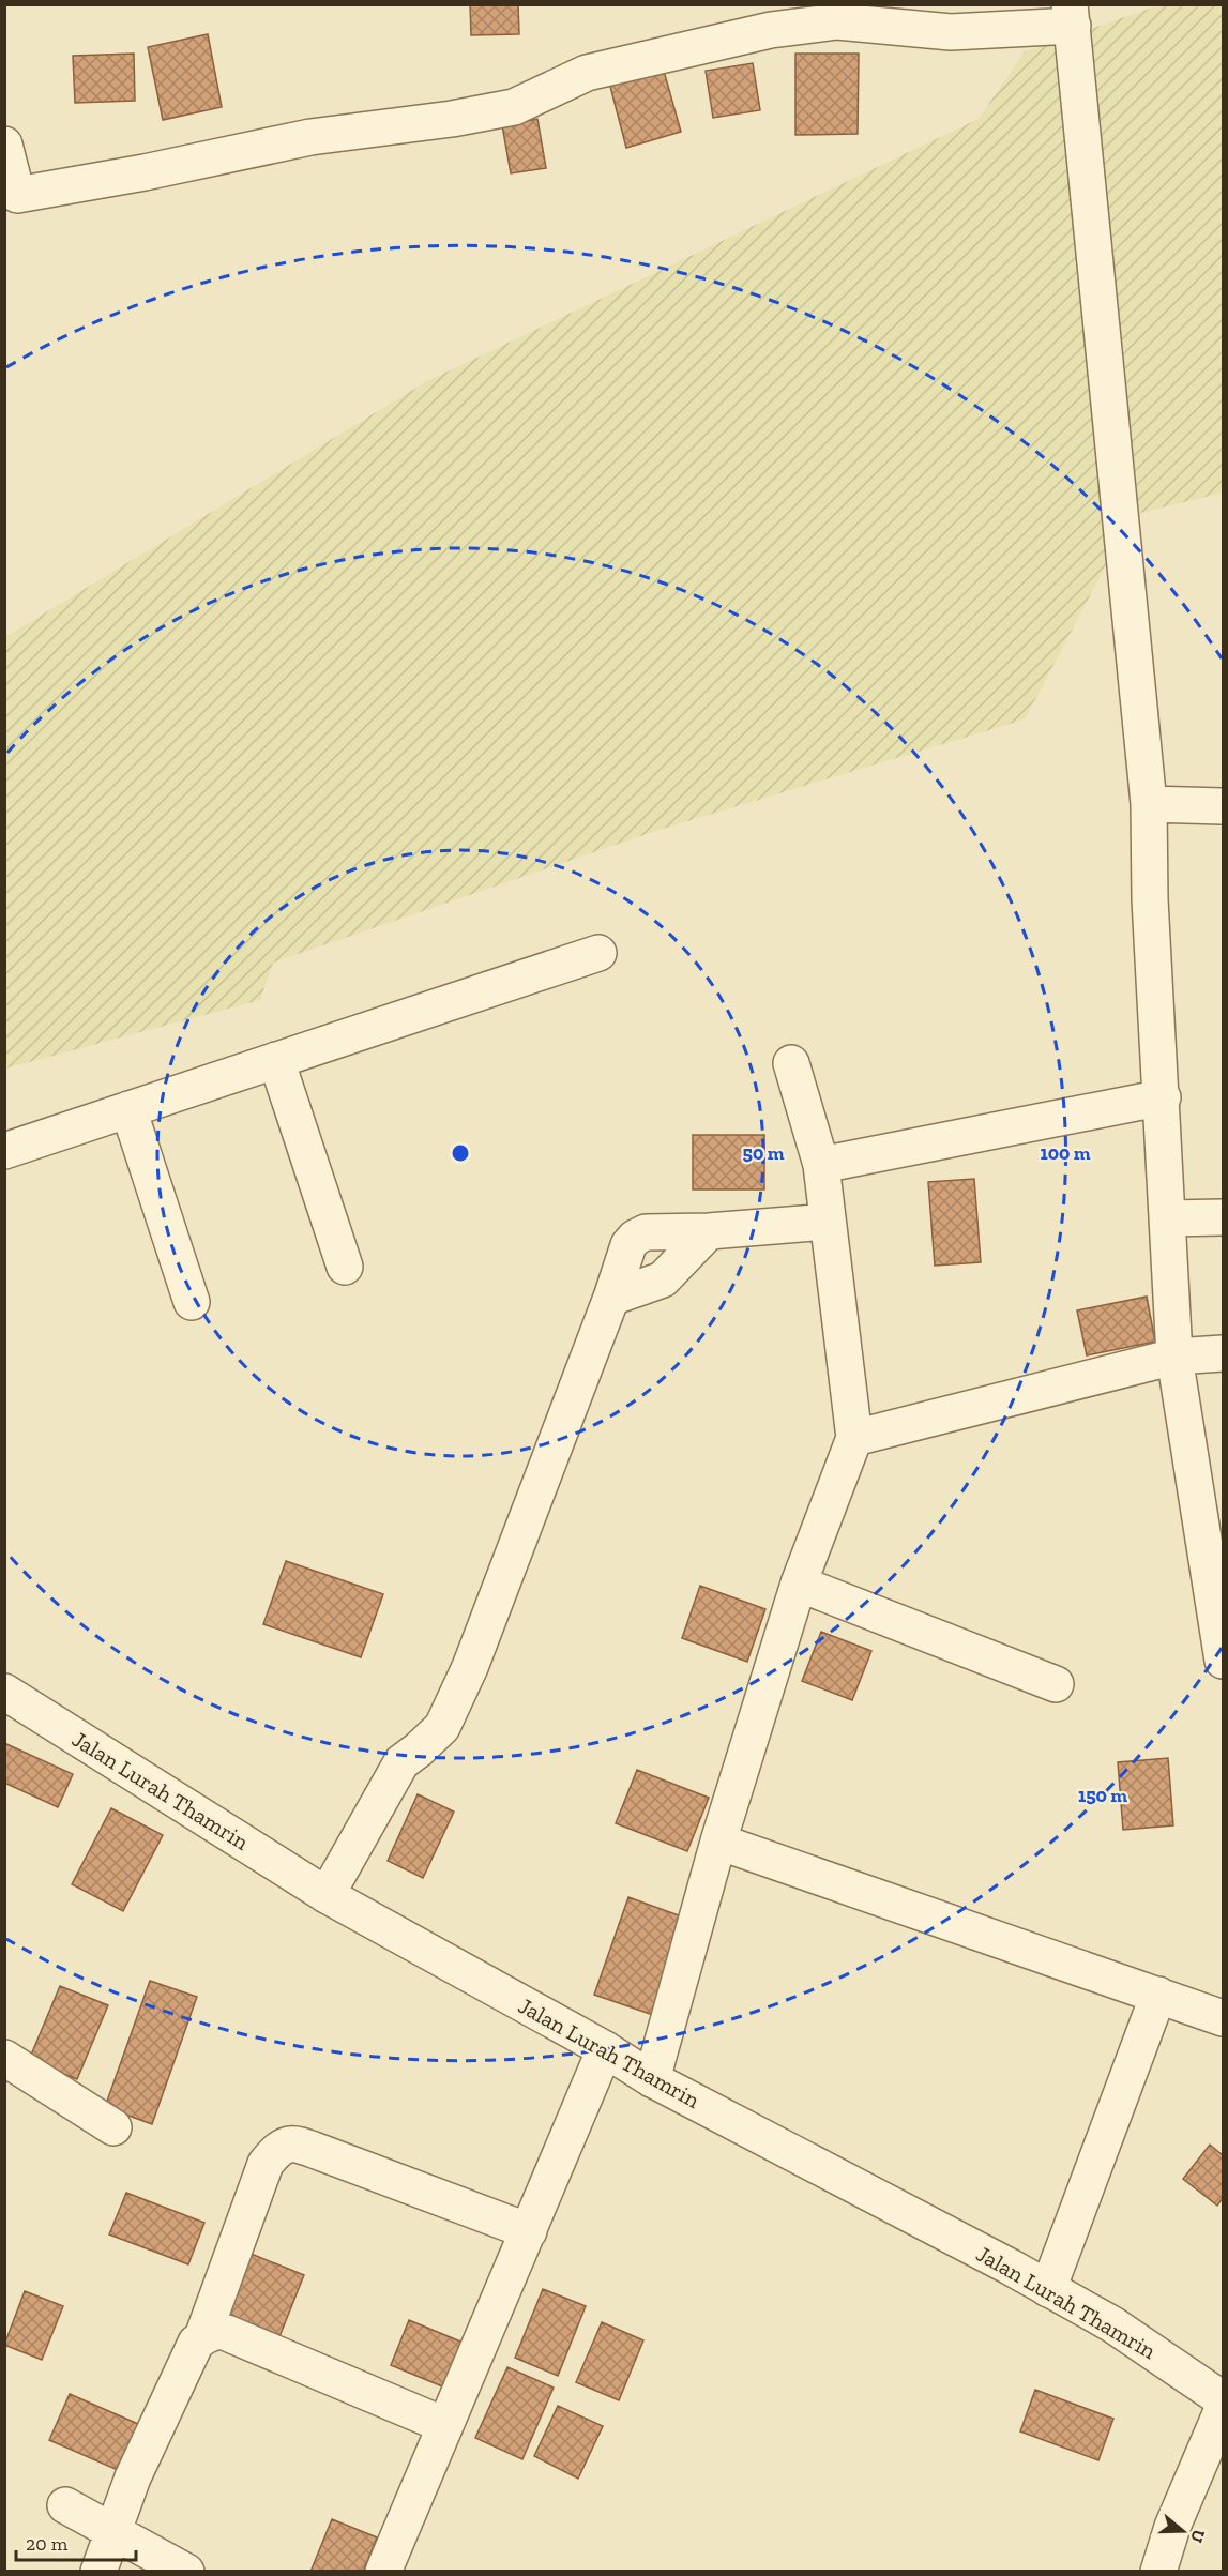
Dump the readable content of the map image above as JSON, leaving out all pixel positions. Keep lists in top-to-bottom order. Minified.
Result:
{"streets":{"street":["Jalan Lurah Thamrin"]},"scale_bar":"20 m","north":"right","rings":["50 m","100 m","150 m"]}
